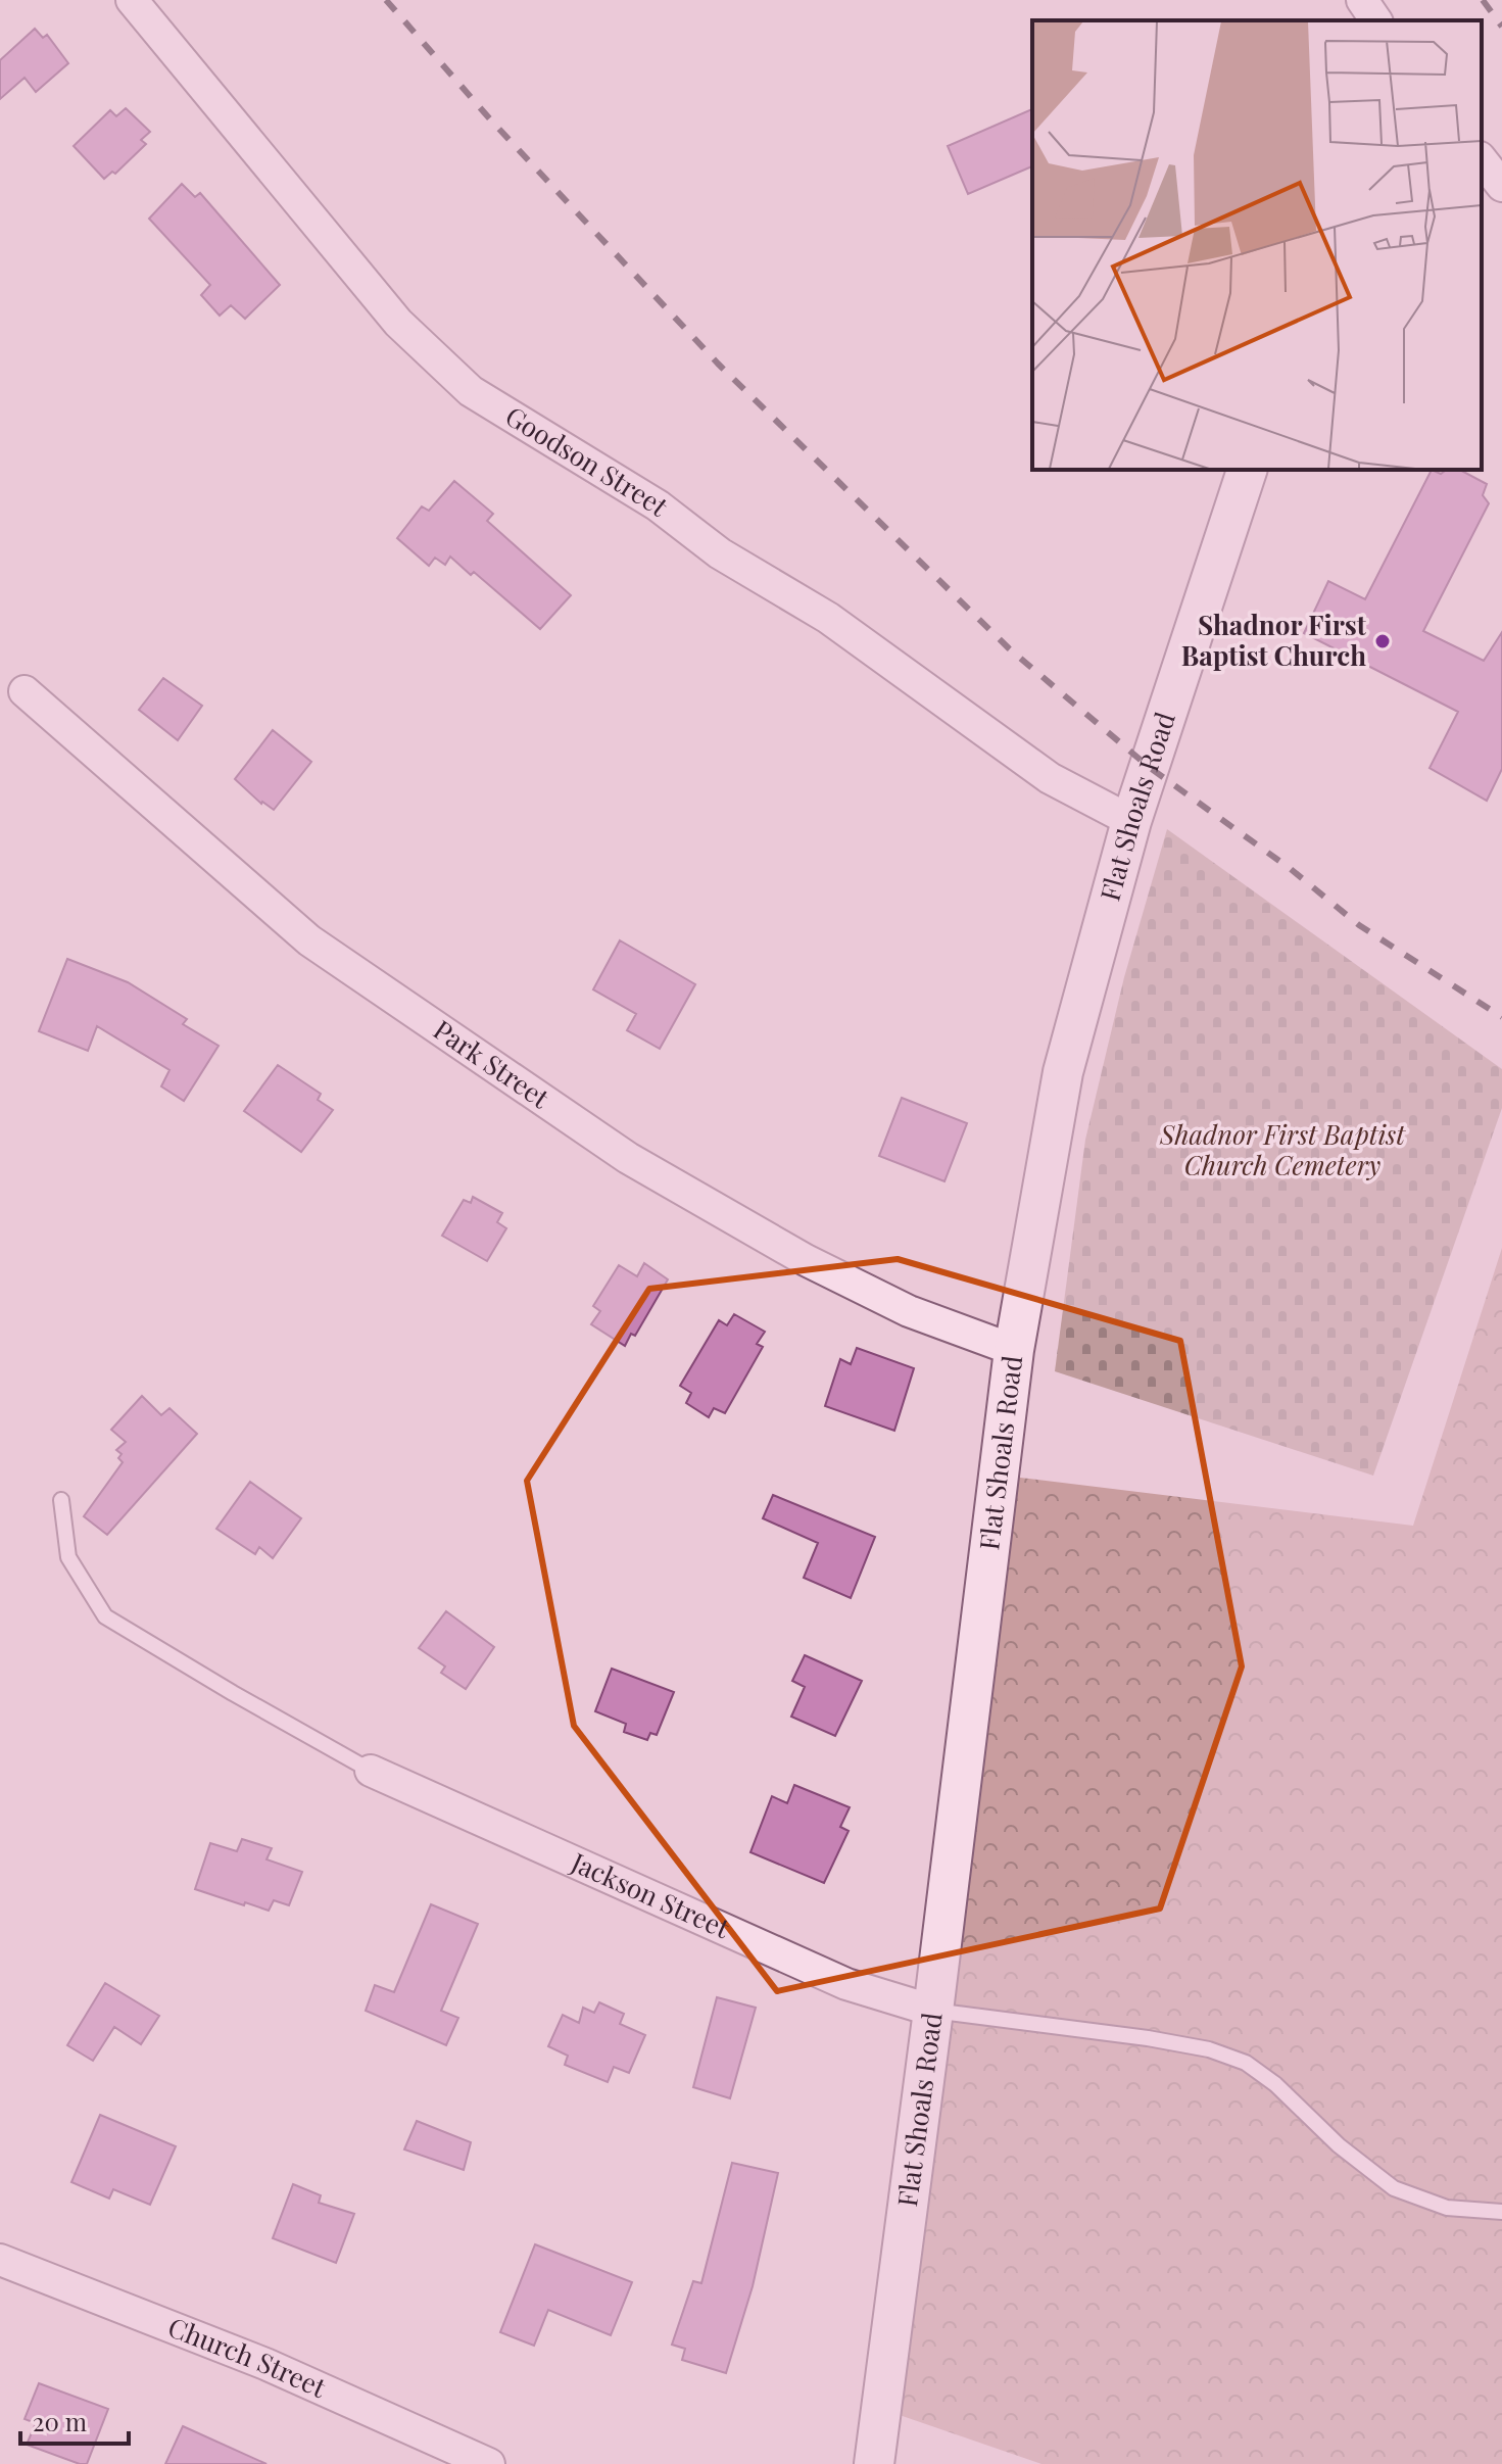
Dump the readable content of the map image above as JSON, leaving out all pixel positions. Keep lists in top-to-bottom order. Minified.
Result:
{"streets":{"street":["Goodson Street","Flat Shoals Road","Park Street","Jackson Street","Church Street"]},"crossings":[["Goodson Street","Flat Shoals Road"],["Flat Shoals Road","Park Street"],["Flat Shoals Road","Jackson Street"]],"parks":["Shadnor First Baptist Church Cemetery"],"places":["Shadnor First Baptist Church"],"scale_bar":"20 m"}
